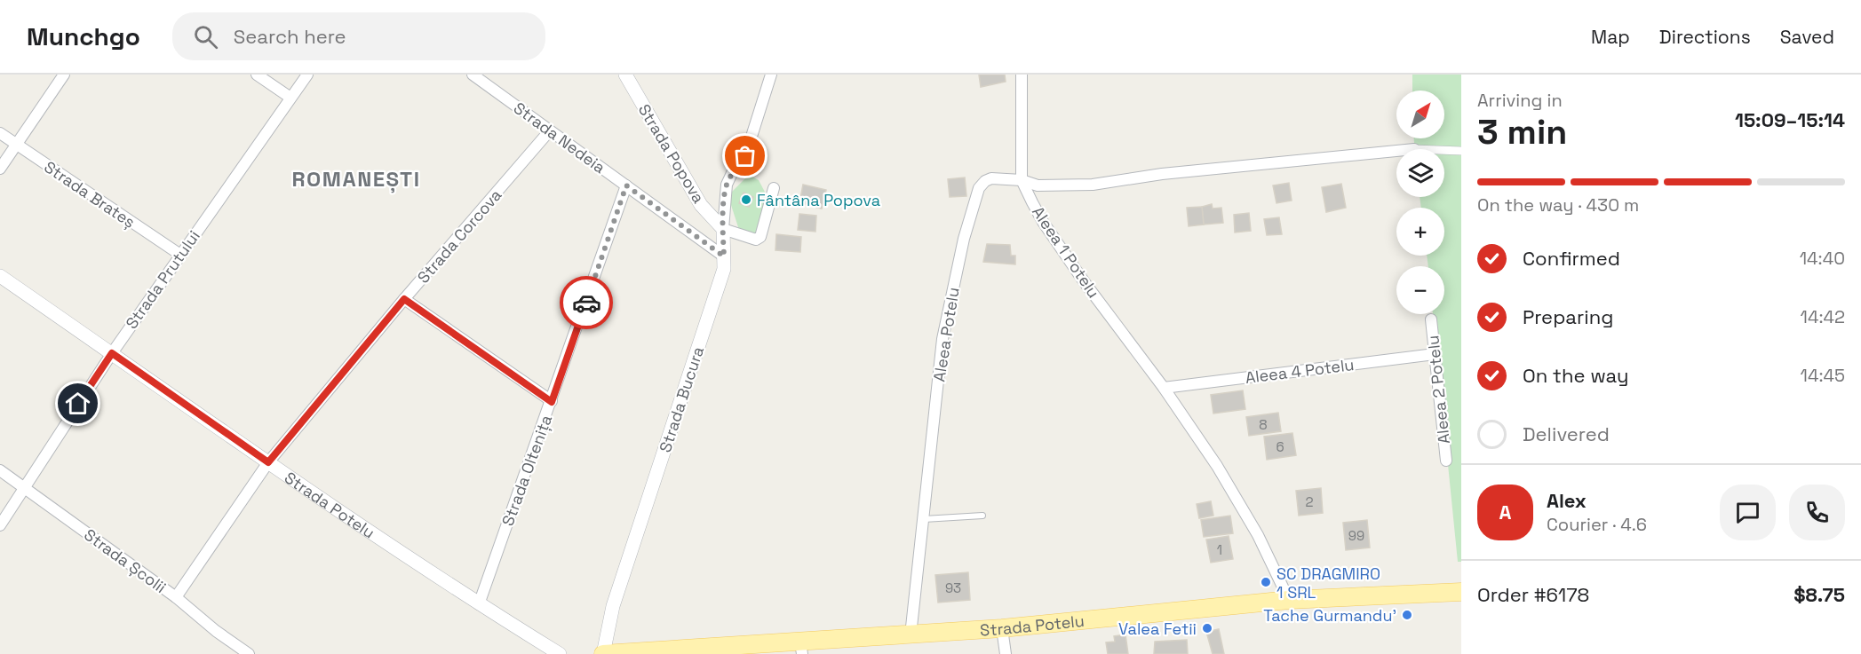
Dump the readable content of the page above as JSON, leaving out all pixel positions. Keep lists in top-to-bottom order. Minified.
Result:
{"streets":{"main road":["Strada Potelu"],"street":["Strada Nedeia","Strada Popova","Strada Brateș","Strada Corcova","Aleea 1 Potelu","Strada Prutului","Aleea Potelu","Aleea 4 Potelu","Aleea 2 Potelu","Strada Bucura","Strada Oltenița","Strada Școlii"]},"crossings":[["Strada Nedeia","Strada Corcova"],["Strada Nedeia","Strada Bucura"],["Strada Nedeia","Strada Oltenița"],["Strada Popova","Strada Bucura"],["Strada Brateș","Strada Prutului"],["Strada Corcova","Strada Potelu"],["Strada Corcova","Strada Școlii"],["Aleea 1 Potelu","Aleea Potelu"],["Aleea 1 Potelu","Aleea 4 Potelu"],["Aleea 1 Potelu","Strada Potelu"],["Strada Prutului","Strada Potelu"],["Strada Prutului","Strada Școlii"],["Aleea Potelu","Strada Potelu"],["Aleea 4 Potelu","Aleea 2 Potelu"],["Strada Bucura","Strada Potelu"],["Strada Oltenița","Strada Potelu"]],"districts":["ROMANEȘTI"],"places":["Fântâna Popova","SC DRAGMIRO 1 SRL","Tache Gurmandu'","Valea Fetii"],"house_numbers":["8","6","2","99","1","93"],"north":"top right","page":{"header":"Munchgo","search":"Search here","nav":["Map","Directions","Saved"],"heading":["3 min","Arriving in","15:09–15:14"],"panel":["Alex","Courier · 4.6","Order #6178","$8.75"],"map_buttons":["+","−"],"bar":"On the way · 430 m","list":[["Confirmed","14:40"],["Preparing","14:42"],["On the way","14:45"],"Delivered"],"round":"A"}}
